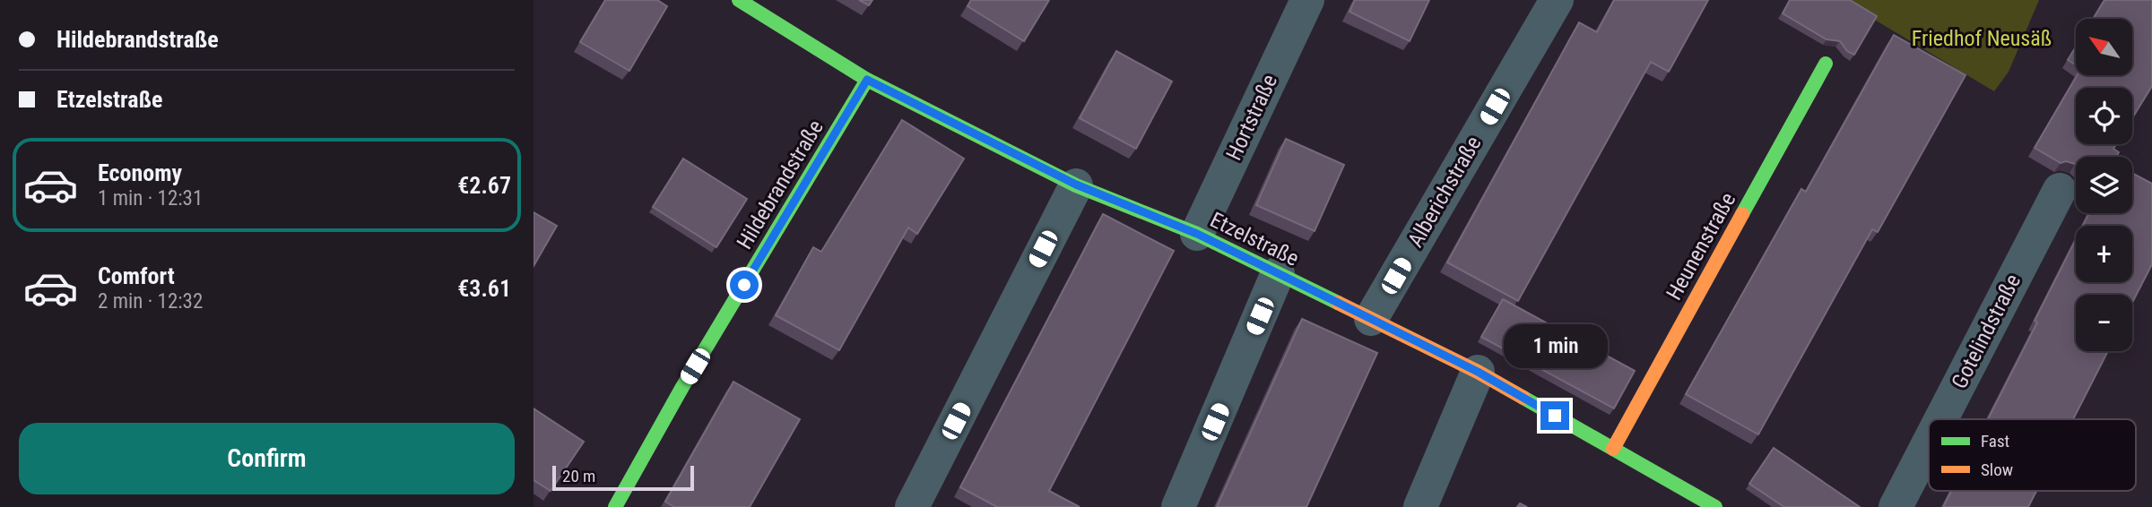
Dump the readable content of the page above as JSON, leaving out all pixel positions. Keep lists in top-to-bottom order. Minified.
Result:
{"streets":{"street":["Hortstraße","Hildebrandstraße","Alberichstraße","Etzelstraße","Heunenstraße","Gotelindstraße"]},"crossings":[["Hortstraße","Etzelstraße"],["Hildebrandstraße","Etzelstraße"],["Alberichstraße","Etzelstraße"],["Etzelstraße","Heunenstraße"]],"parks":["Friedhof Neusäß"],"legend":["Fast","Slow"],"scale_bar":"20 m","north":"top left","page":{"banner":["Hildebrandstraße","Etzelstraße"],"map_buttons":["+","−"],"list":[{"name":"Economy","note":"1 min · 12:31","value":"€2.67"},{"name":"Comfort","note":"2 min · 12:32","value":"€3.61"}],"bubble":"1 min","buttons":"Confirm","scale":"20 m"}}
